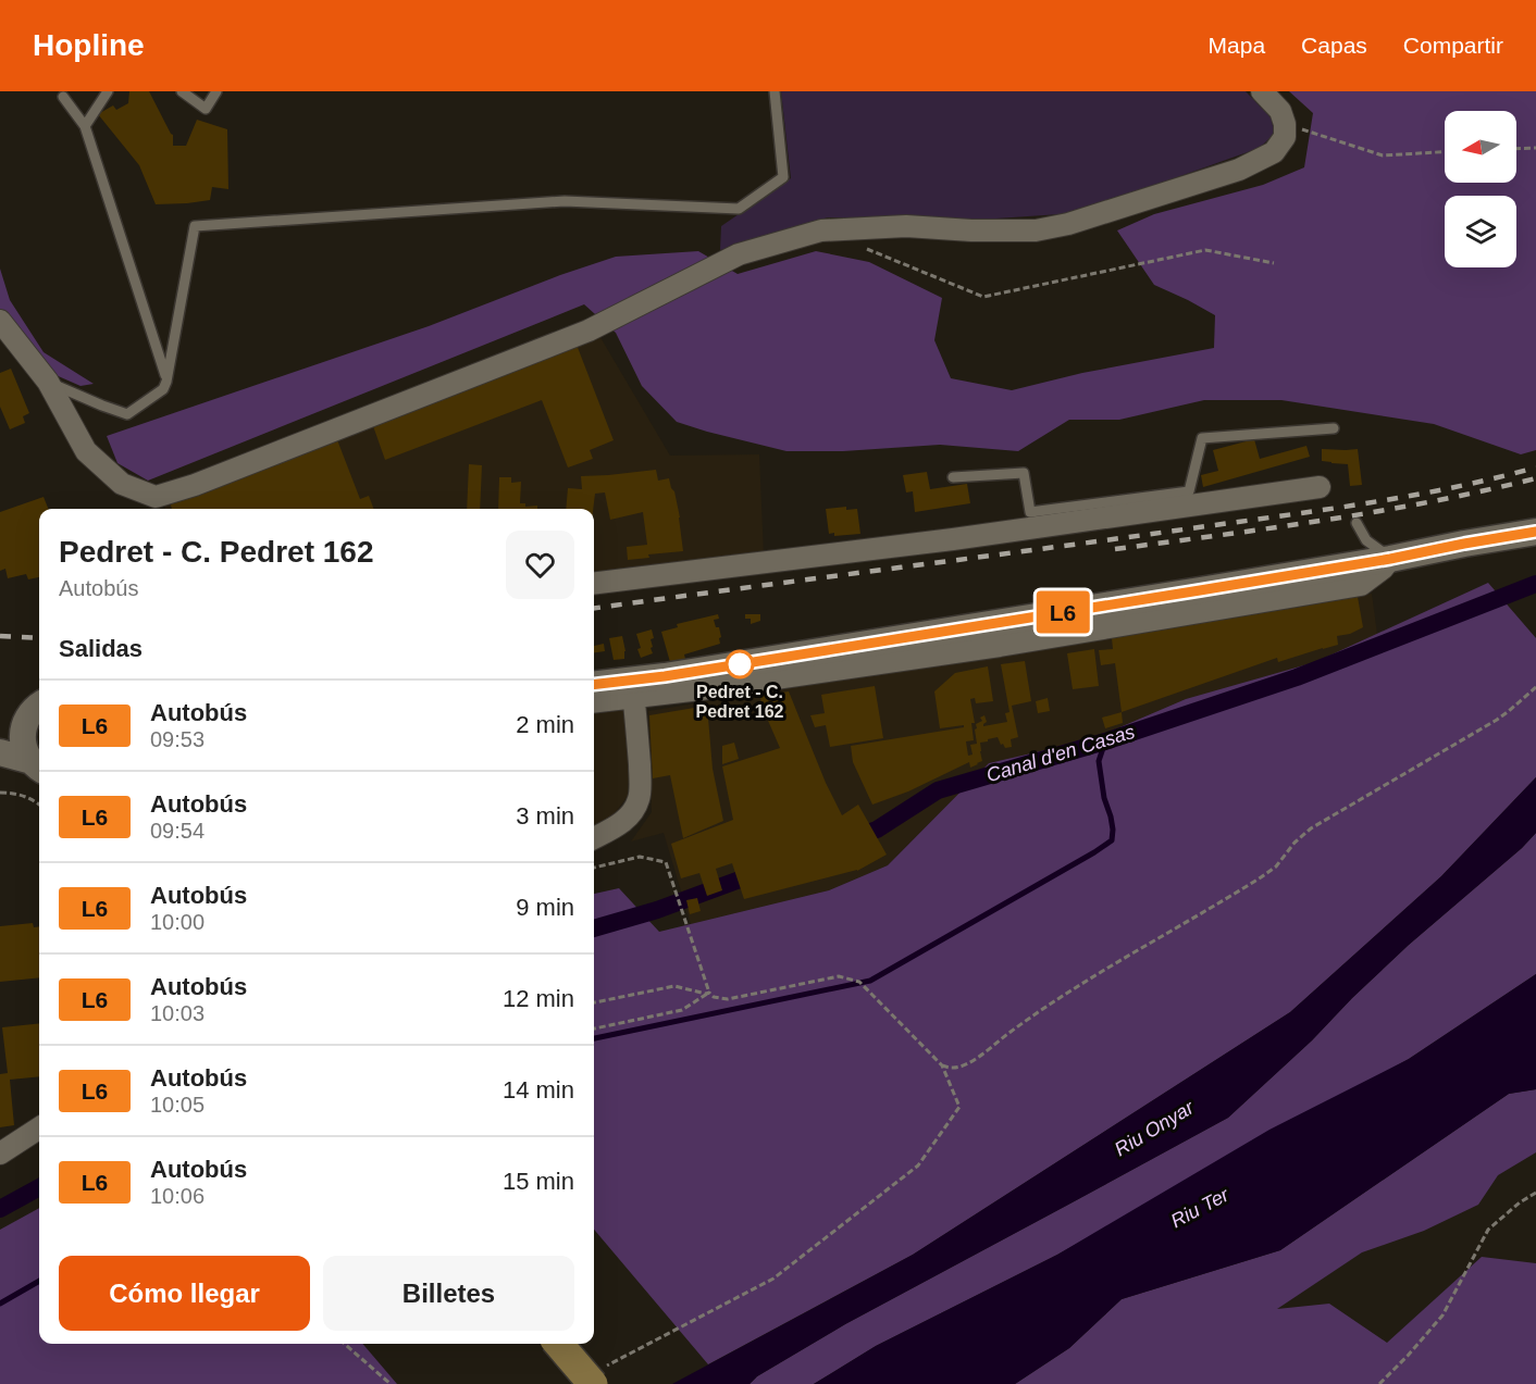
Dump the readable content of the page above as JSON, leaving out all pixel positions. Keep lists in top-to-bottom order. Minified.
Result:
{"water":["Canal d'en Casas","Riu Onyar","Riu Ter"],"places":["Pedret - C. Pedret 162"],"lines":["bus line L6"],"north":"left","page":{"header":"Hopline","nav":["Mapa","Capas","Compartir"],"on_map":"L6","heading":[["Pedret - C. Pedret 162","Autobús"],"Salidas"],"list":[{"mark":"L6","name":"Autobús","note":"09:53","value":"2 min"},{"mark":"L6","name":"Autobús","note":"09:54","value":"3 min"},{"mark":"L6","name":"Autobús","note":"10:00","value":"9 min"},{"mark":"L6","name":"Autobús","note":"10:03","value":"12 min"},{"mark":"L6","name":"Autobús","note":"10:05","value":"14 min"},{"mark":"L6","name":"Autobús","note":"10:06","value":"15 min"}],"buttons":["Cómo llegar","Billetes"]}}
